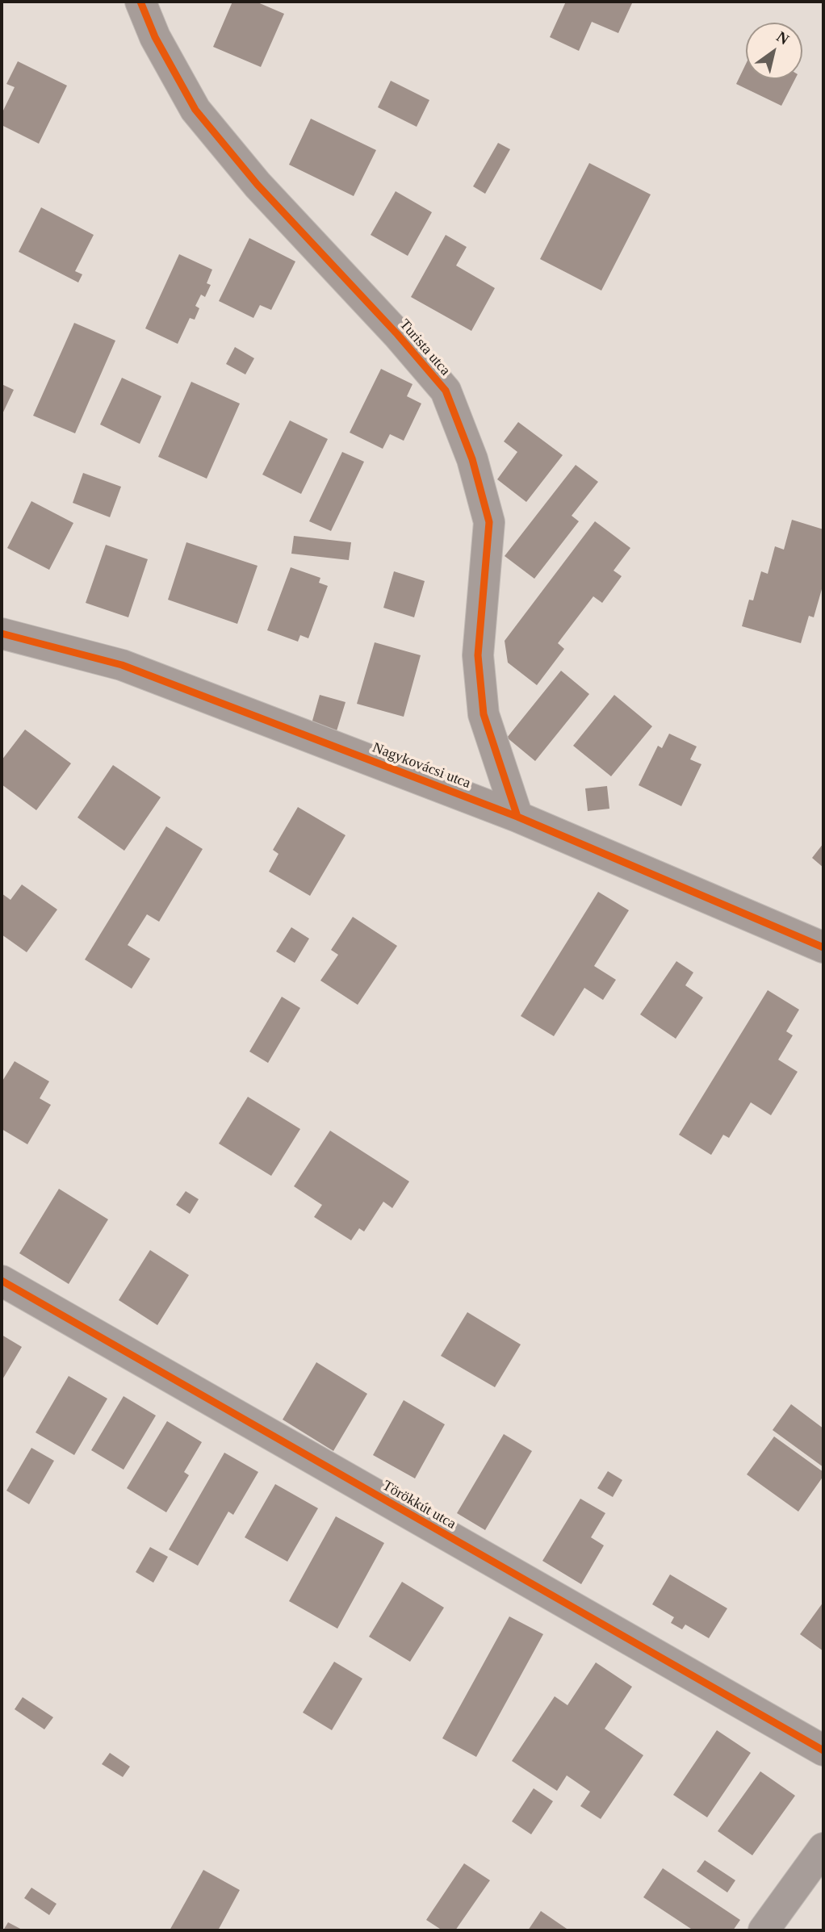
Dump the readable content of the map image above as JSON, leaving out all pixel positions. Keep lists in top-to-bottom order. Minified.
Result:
{"streets":{"street":["Turista utca","Nagykovácsi utca","Törökkút utca"]},"crossings":[["Turista utca","Nagykovácsi utca"]],"north":"top right"}
